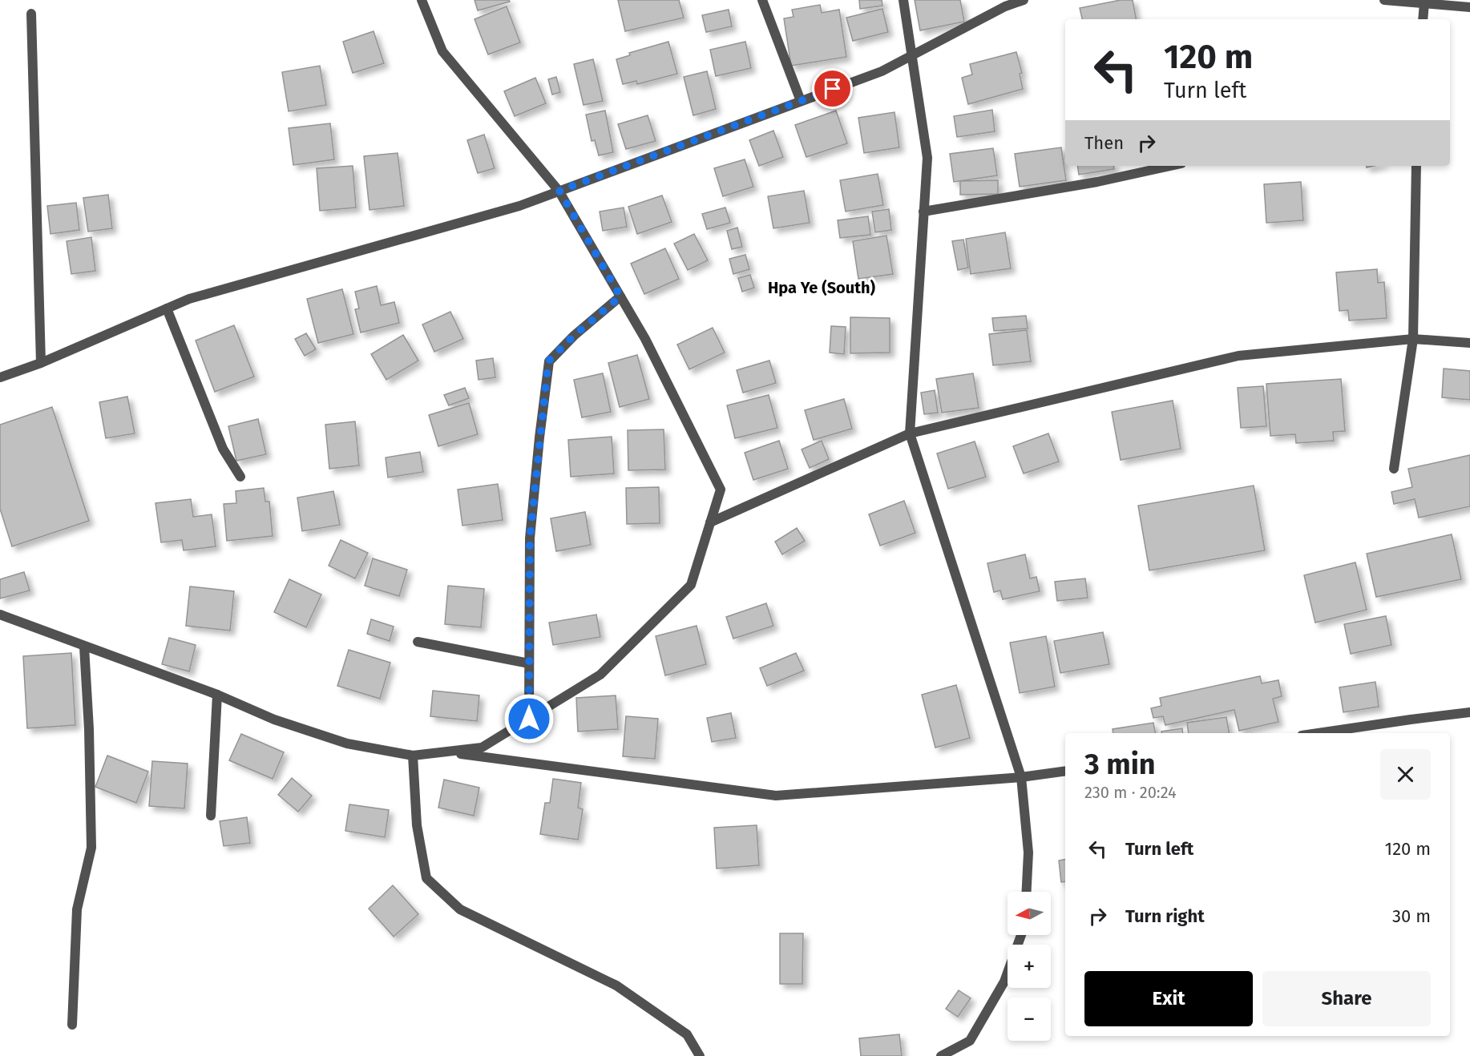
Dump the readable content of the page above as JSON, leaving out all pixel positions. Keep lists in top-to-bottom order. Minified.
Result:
{"districts":["Hpa Ye (South)"],"north":"left","page":{"turn":["120 m","Turn left"],"then":"Then","heading":["3 min","230 m · 20:24"],"list":[{"name":"Turn left","value":"120 m"},{"name":"Turn right","value":"30 m"}],"map_buttons":["+","−"],"buttons":["Exit","Share"]}}
